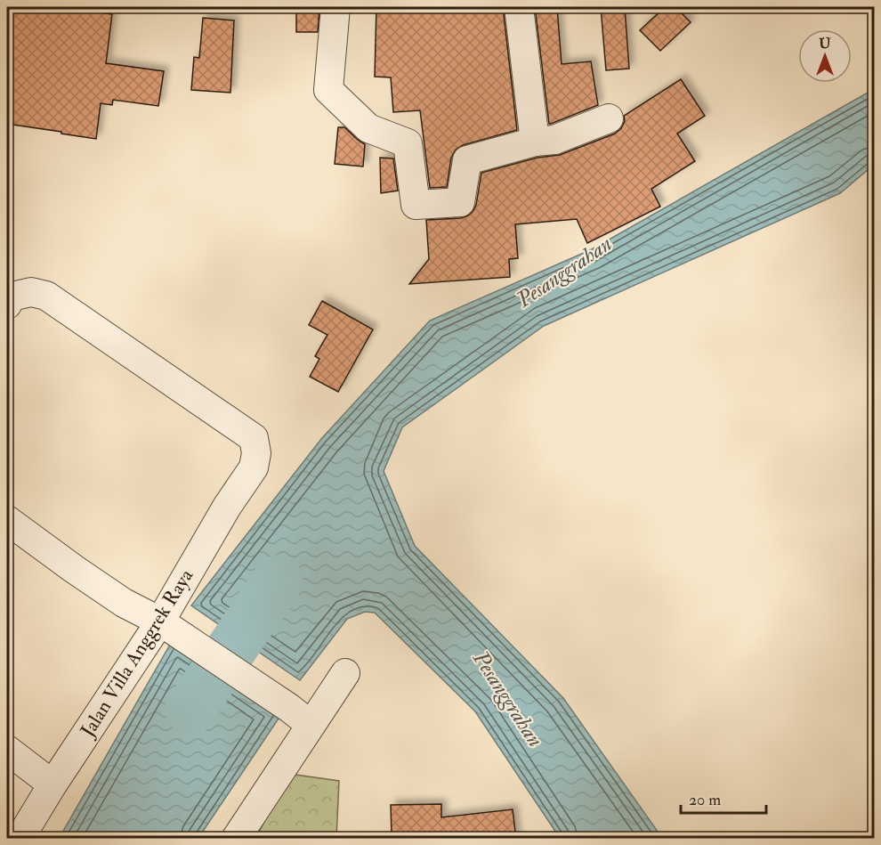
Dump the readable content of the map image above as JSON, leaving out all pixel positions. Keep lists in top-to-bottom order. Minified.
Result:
{"streets":{"street":["Jalan Villa Anggrek Raya"]},"water":["Pesanggrahan"],"scale_bar":"20 m","north":"top"}
